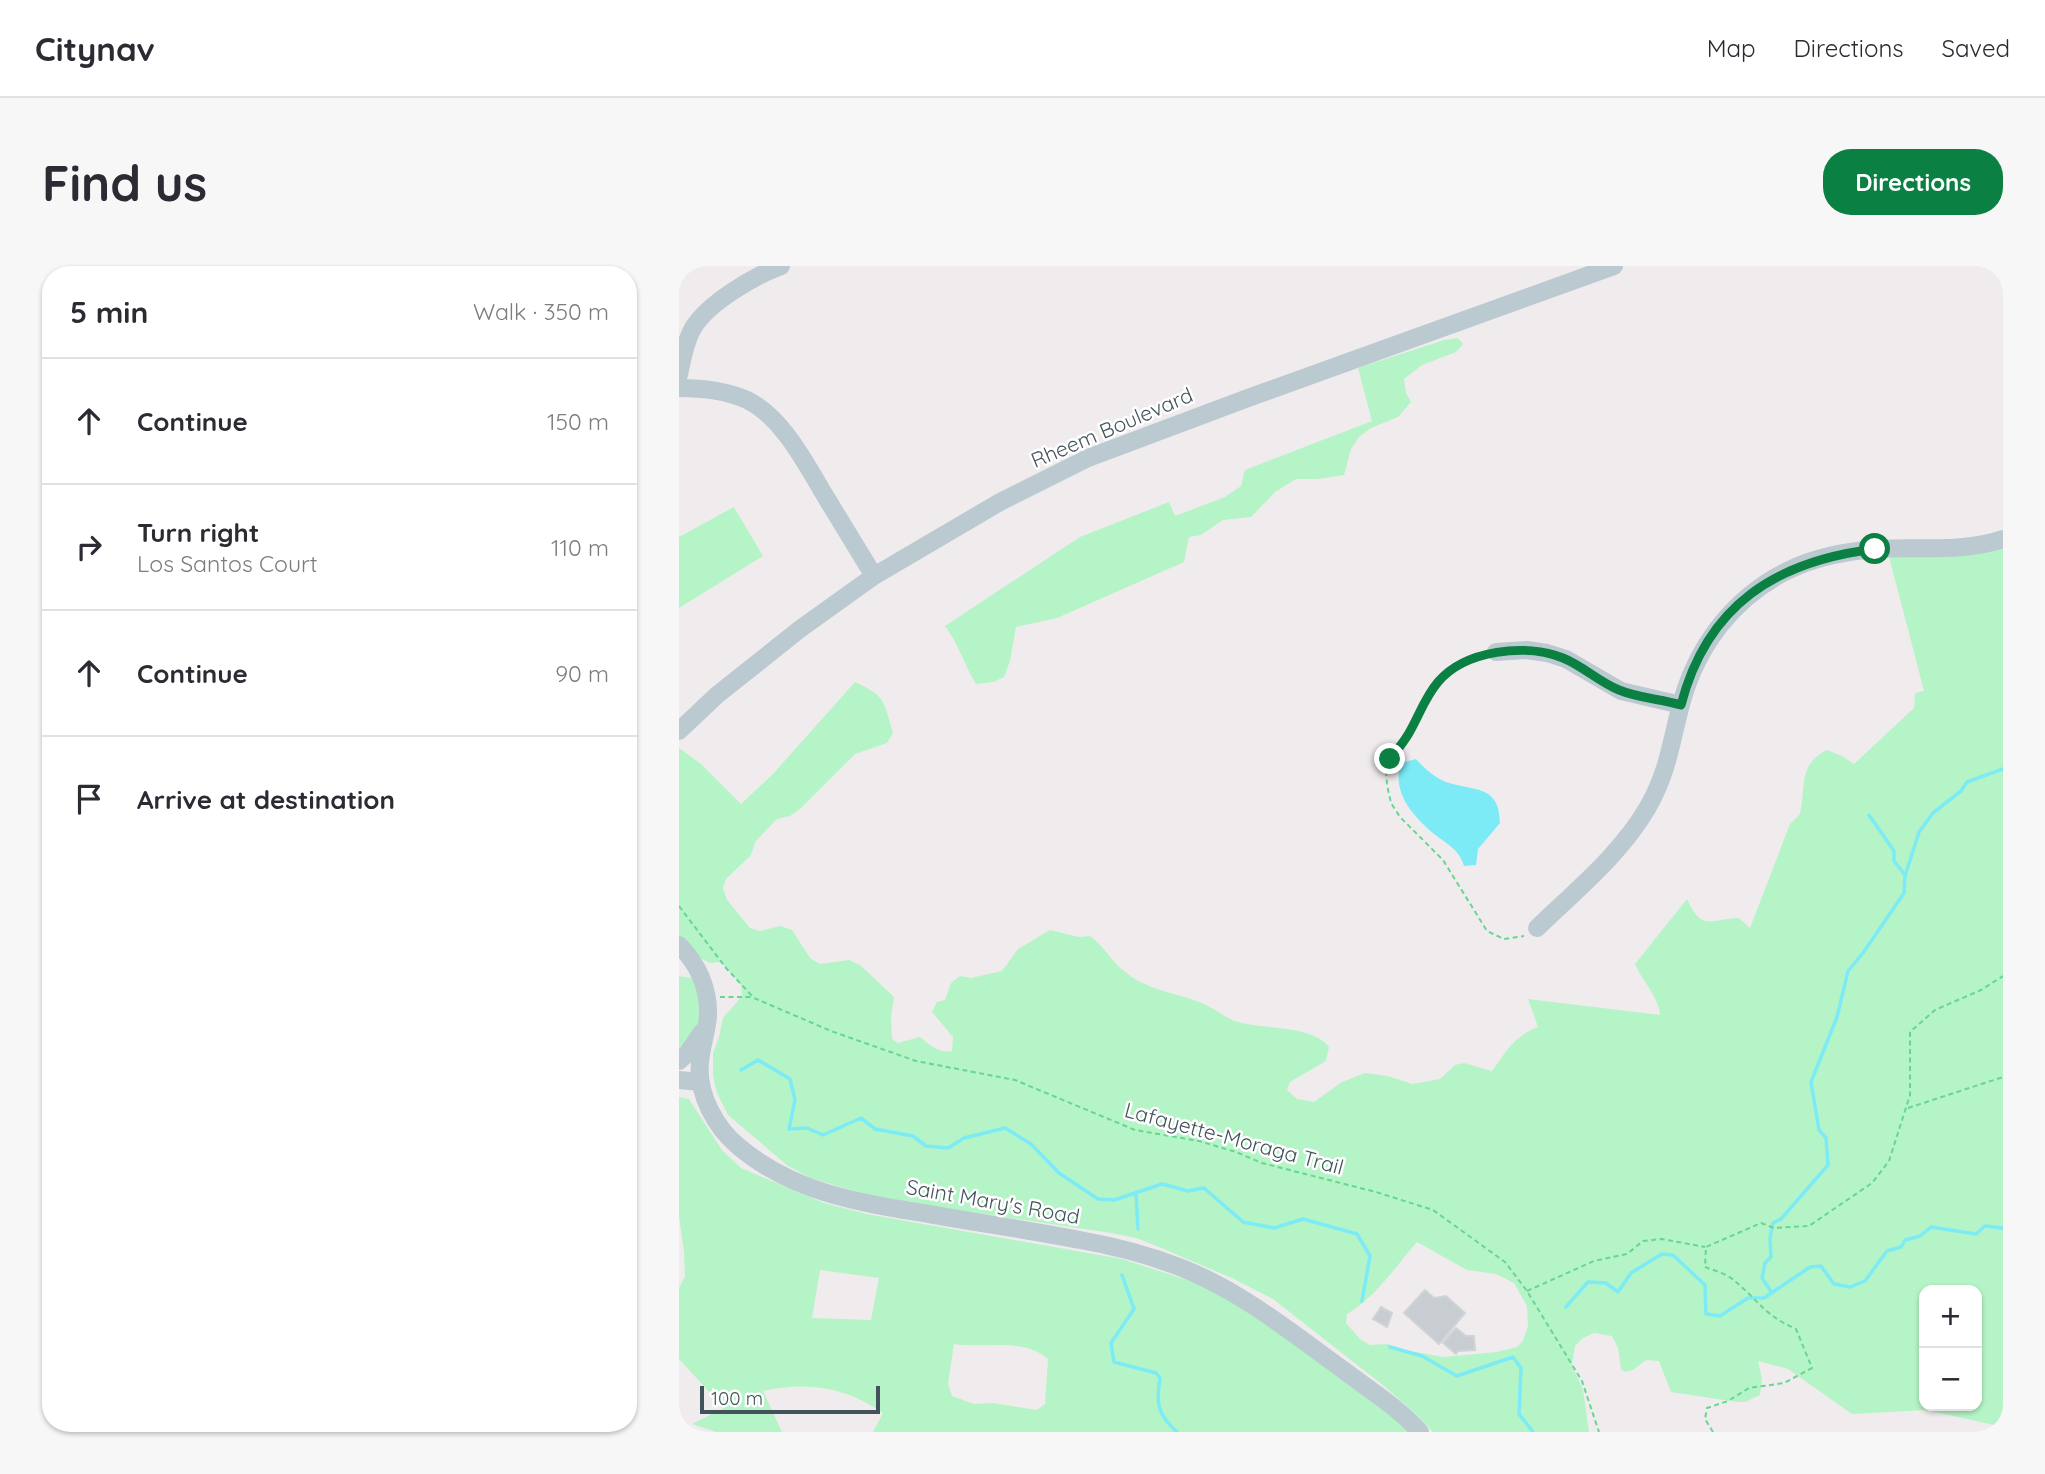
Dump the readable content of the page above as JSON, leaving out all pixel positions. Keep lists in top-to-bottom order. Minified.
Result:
{"streets":{"street":["Rheem Boulevard","Saint Mary's Road"],"path":["Lafayette-Moraga Trail"]},"scale_bar":"100 m","page":{"header":"Citynav","nav":["Map","Directions","Saved"],"buttons":"Directions","title":"Find us","heading":["5 min","Walk · 350 m"],"list":[["Continue","150 m"],["Turn right","Los Santos Court","110 m"],["Continue","90 m"],"Arrive at destination"],"map_buttons":["+","−"],"scale":"100 m"}}
